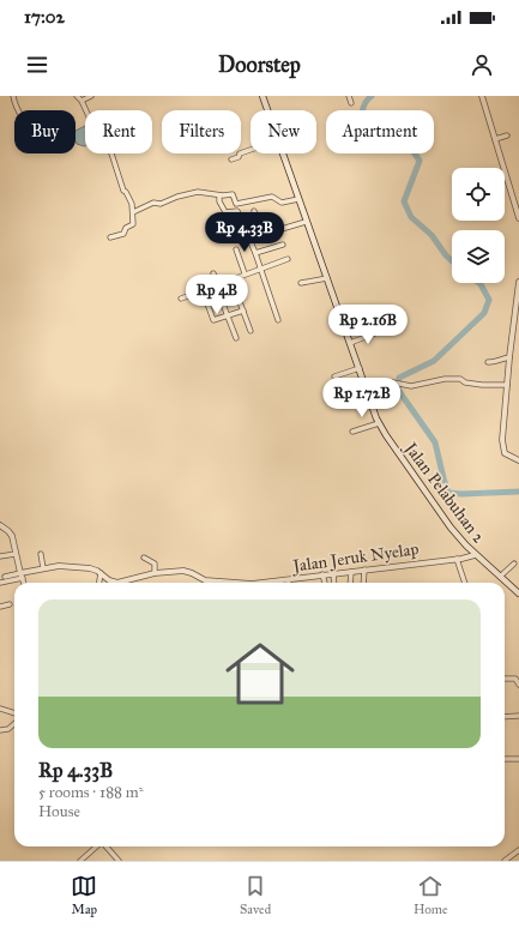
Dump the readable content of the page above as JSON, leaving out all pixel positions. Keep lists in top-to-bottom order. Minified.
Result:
{"streets":{"main road":["Jalan Pelabuhan 2"],"street":["Jalan Jeruk Nyelap"]},"crossings":[["Jalan Pelabuhan 2","Jalan Jeruk Nyelap"]],"page":{"status":"17:02","header":"Doorstep","chip":["Buy","Rent","Filters","New","Apartment"],"price":["Rp 4.33B","Rp 4B","Rp 2.16B","Rp 1.72B"],"list":[{"name":"Rp 4.33B","note":"5 rooms · 188 m² · House"}],"tabs":["Map","Saved","Home"]}}
